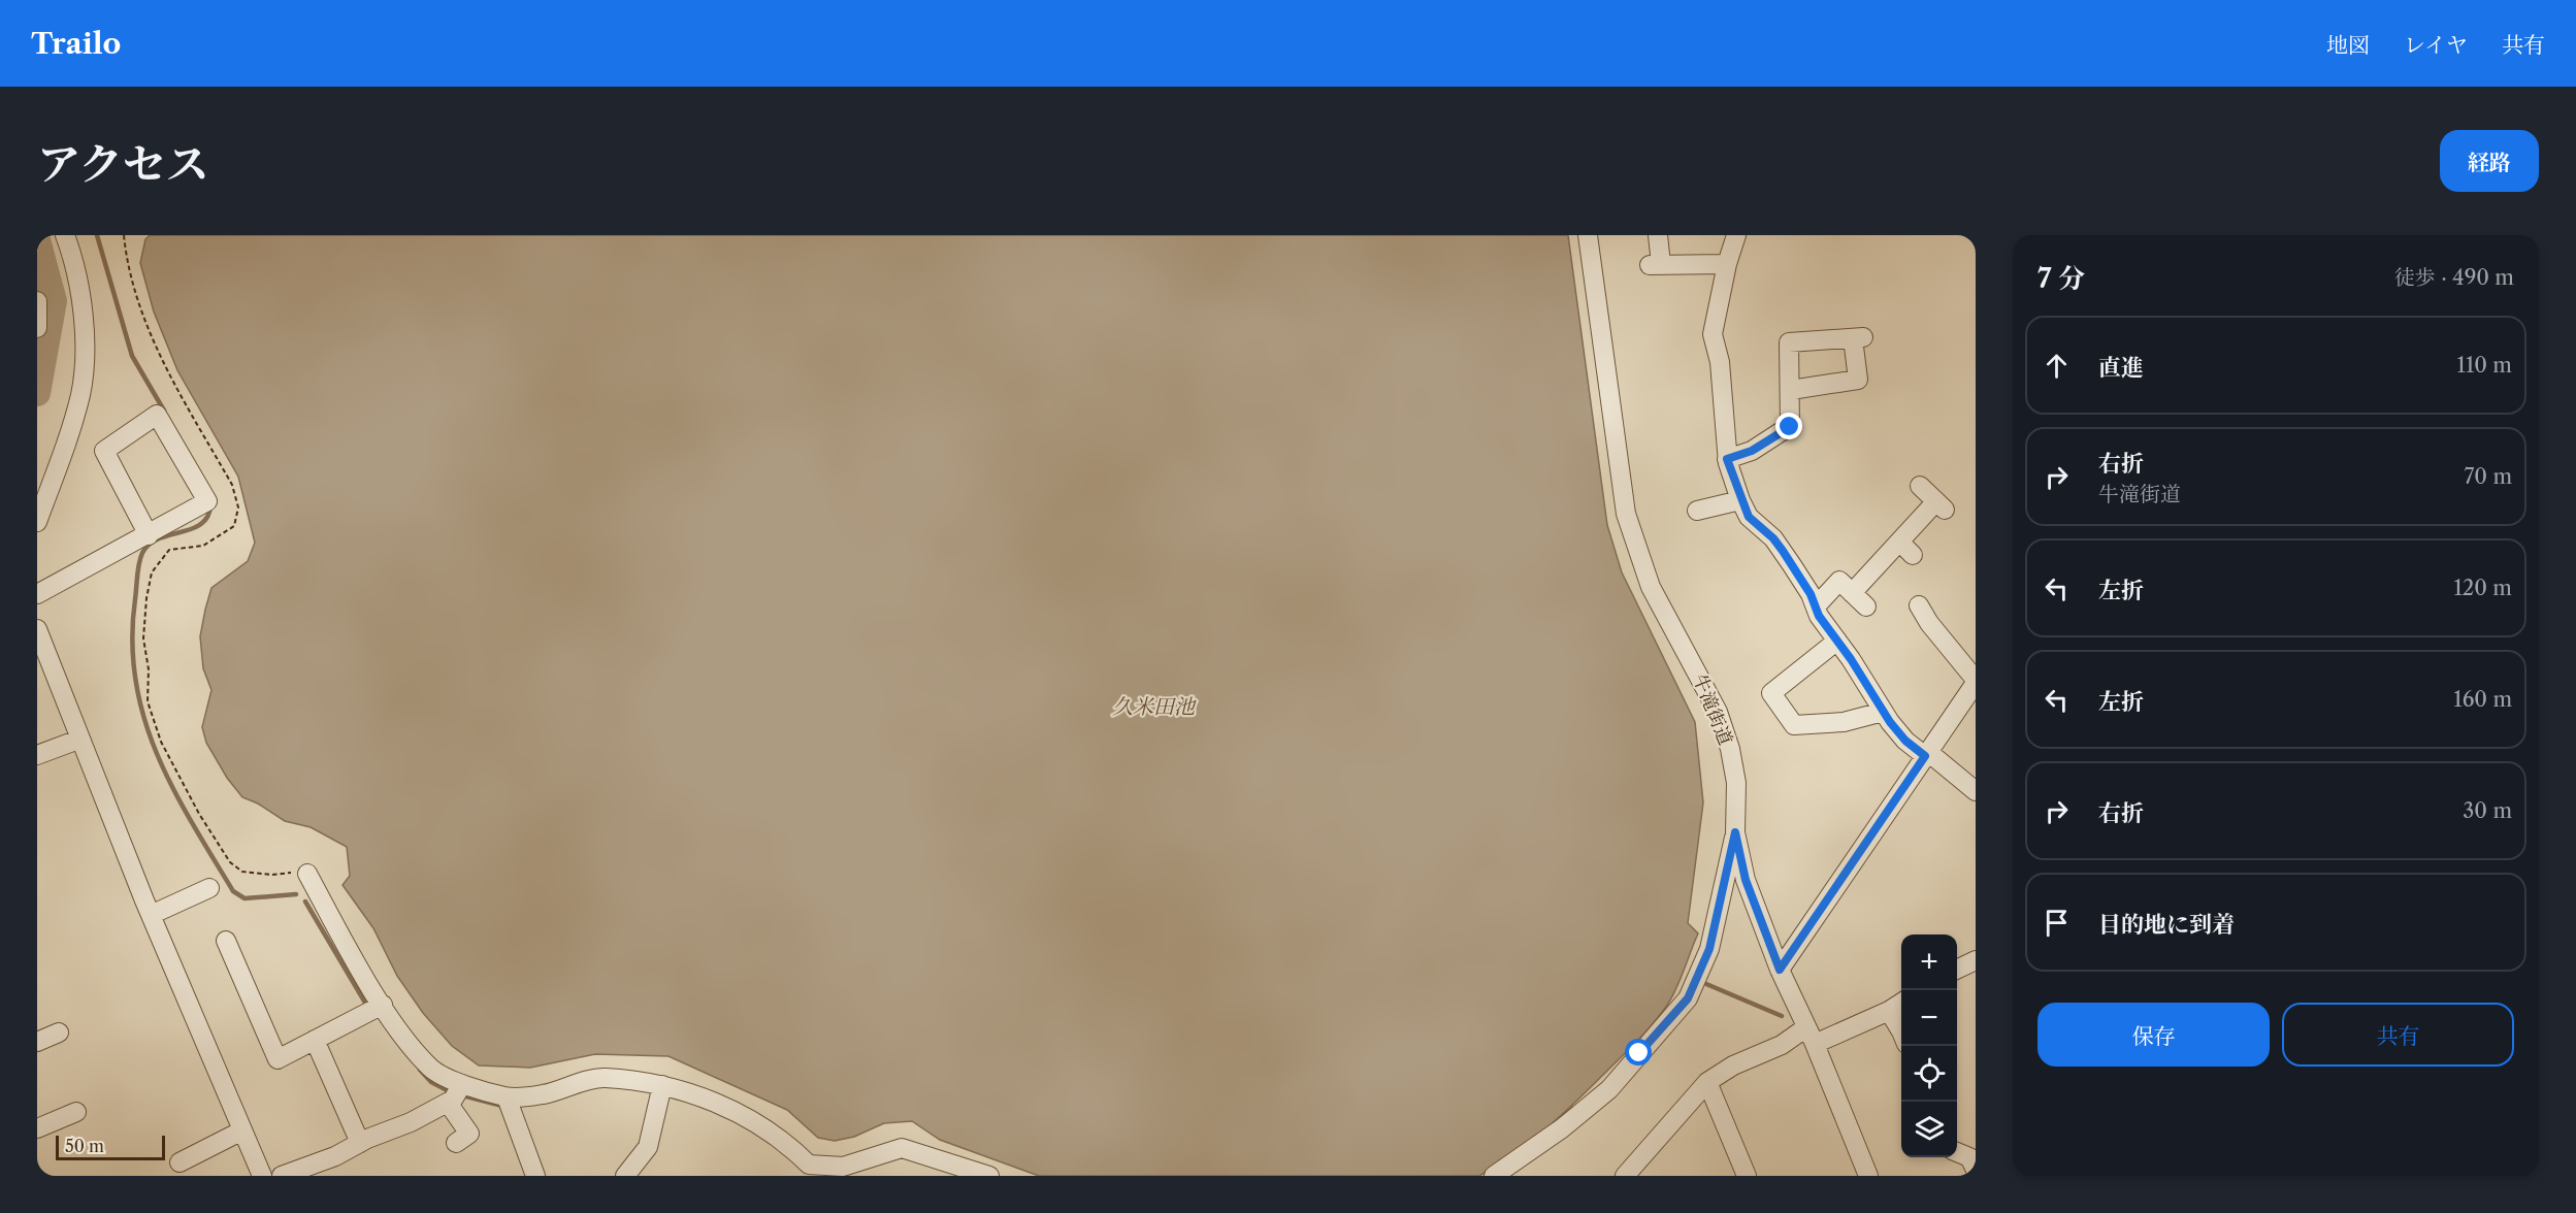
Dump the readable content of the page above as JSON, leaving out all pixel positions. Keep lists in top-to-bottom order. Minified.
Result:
{"streets":{"street":["牛滝街道"]},"water":["久米田池"],"scale_bar":"50 m","page":{"header":"Trailo","nav":["地図","レイヤ","共有"],"title":"アクセス","buttons":["経路",["保存","共有"]],"heading":["7 分","徒歩 · 490 m"],"list":[["直進","110 m"],["右折","牛滝街道","70 m"],["左折","120 m"],["左折","160 m"],["右折","30 m"],"目的地に到着"],"map_buttons":["+","−"],"scale":"50 m"}}
